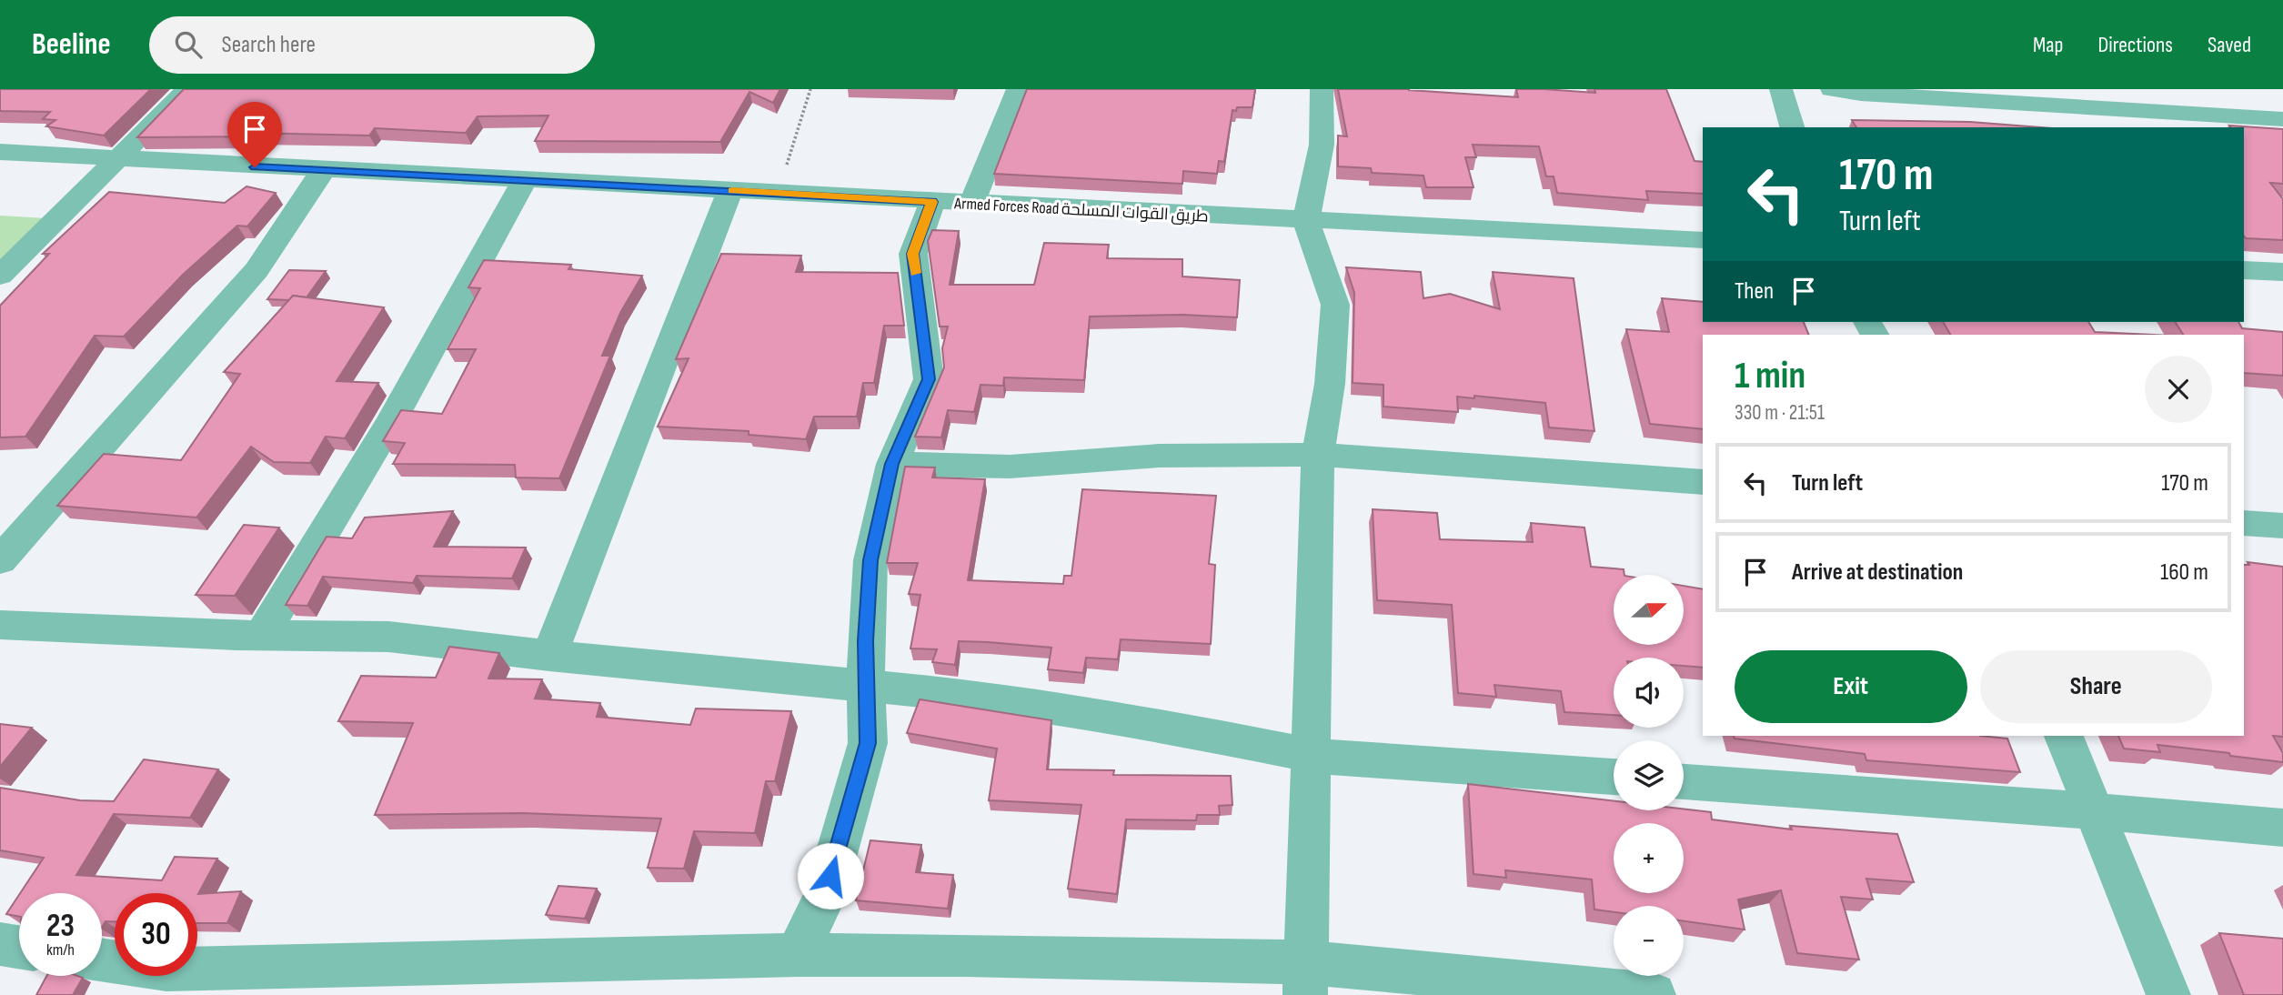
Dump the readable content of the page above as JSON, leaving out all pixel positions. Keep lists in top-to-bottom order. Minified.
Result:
{"streets":{"street":["Armed Forces Road طريق القوات المسلحة"]},"north":"right","page":{"header":"Beeline","search":"Search here","nav":["Map","Directions","Saved"],"turn":["170 m","Turn left"],"then":"Then","heading":["1 min","330 m · 21:51"],"list":[{"name":"Turn left","value":"170 m"},{"name":"Arrive at destination","value":"160 m"}],"map_buttons":["+","−"],"buttons":["Exit","Share"],"speed":"23 km/h","limit":"30"}}
